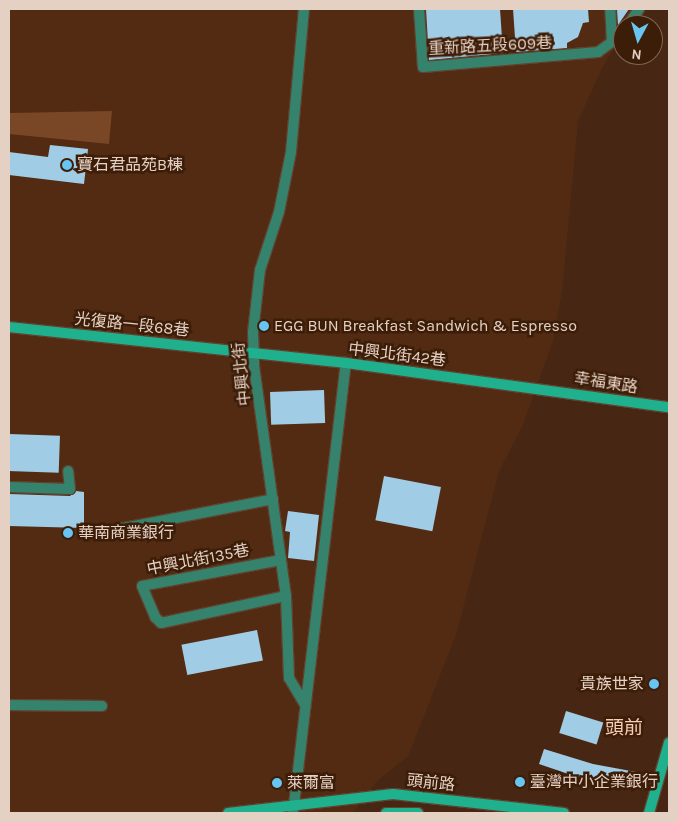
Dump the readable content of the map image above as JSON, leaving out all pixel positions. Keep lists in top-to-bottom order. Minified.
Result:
{"streets":{"street":["重新路五段609巷","光復路一段68巷","中興北街42巷","中興北街","幸福東路","中興北街135巷","頭前路"]},"crossings":[["光復路一段68巷","中興北街42巷"],["光復路一段68巷","中興北街"],["中興北街42巷","中興北街"],["中興北街42巷","幸福東路"],["中興北街","中興北街135巷"]],"districts":["頭前"],"places":["寶石君品苑B棟","EGG BUN Breakfast Sandwich & Espresso","華南商業銀行","貴族世家","臺灣中小企業銀行","萊爾富"],"north":"bottom"}
